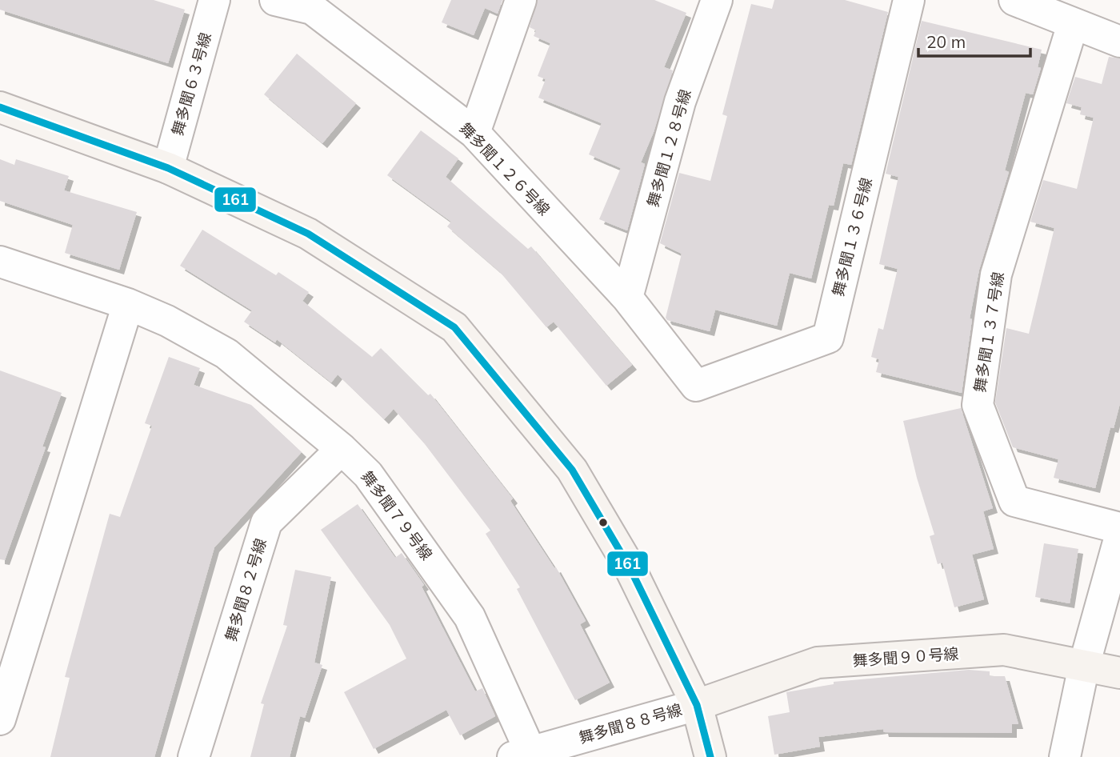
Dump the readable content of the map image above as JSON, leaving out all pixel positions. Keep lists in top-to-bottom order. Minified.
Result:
{"streets":{"street":["舞多聞６３号線","舞多聞１２８号線","舞多聞１２６号線","舞多聞１３６号線","舞多聞１３７号線","舞多聞７９号線","舞多聞８２号線","舞多聞９０号線","舞多聞８８号線"]},"crossings":[["舞多聞１２８号線","舞多聞１２６号線"],["舞多聞１２６号線","舞多聞１３６号線"],["舞多聞７９号線","舞多聞８２号線"],["舞多聞７９号線","舞多聞８８号線"],["舞多聞９０号線","舞多聞８８号線"]],"lines":["transit line 161"],"scale_bar":"20 m"}
